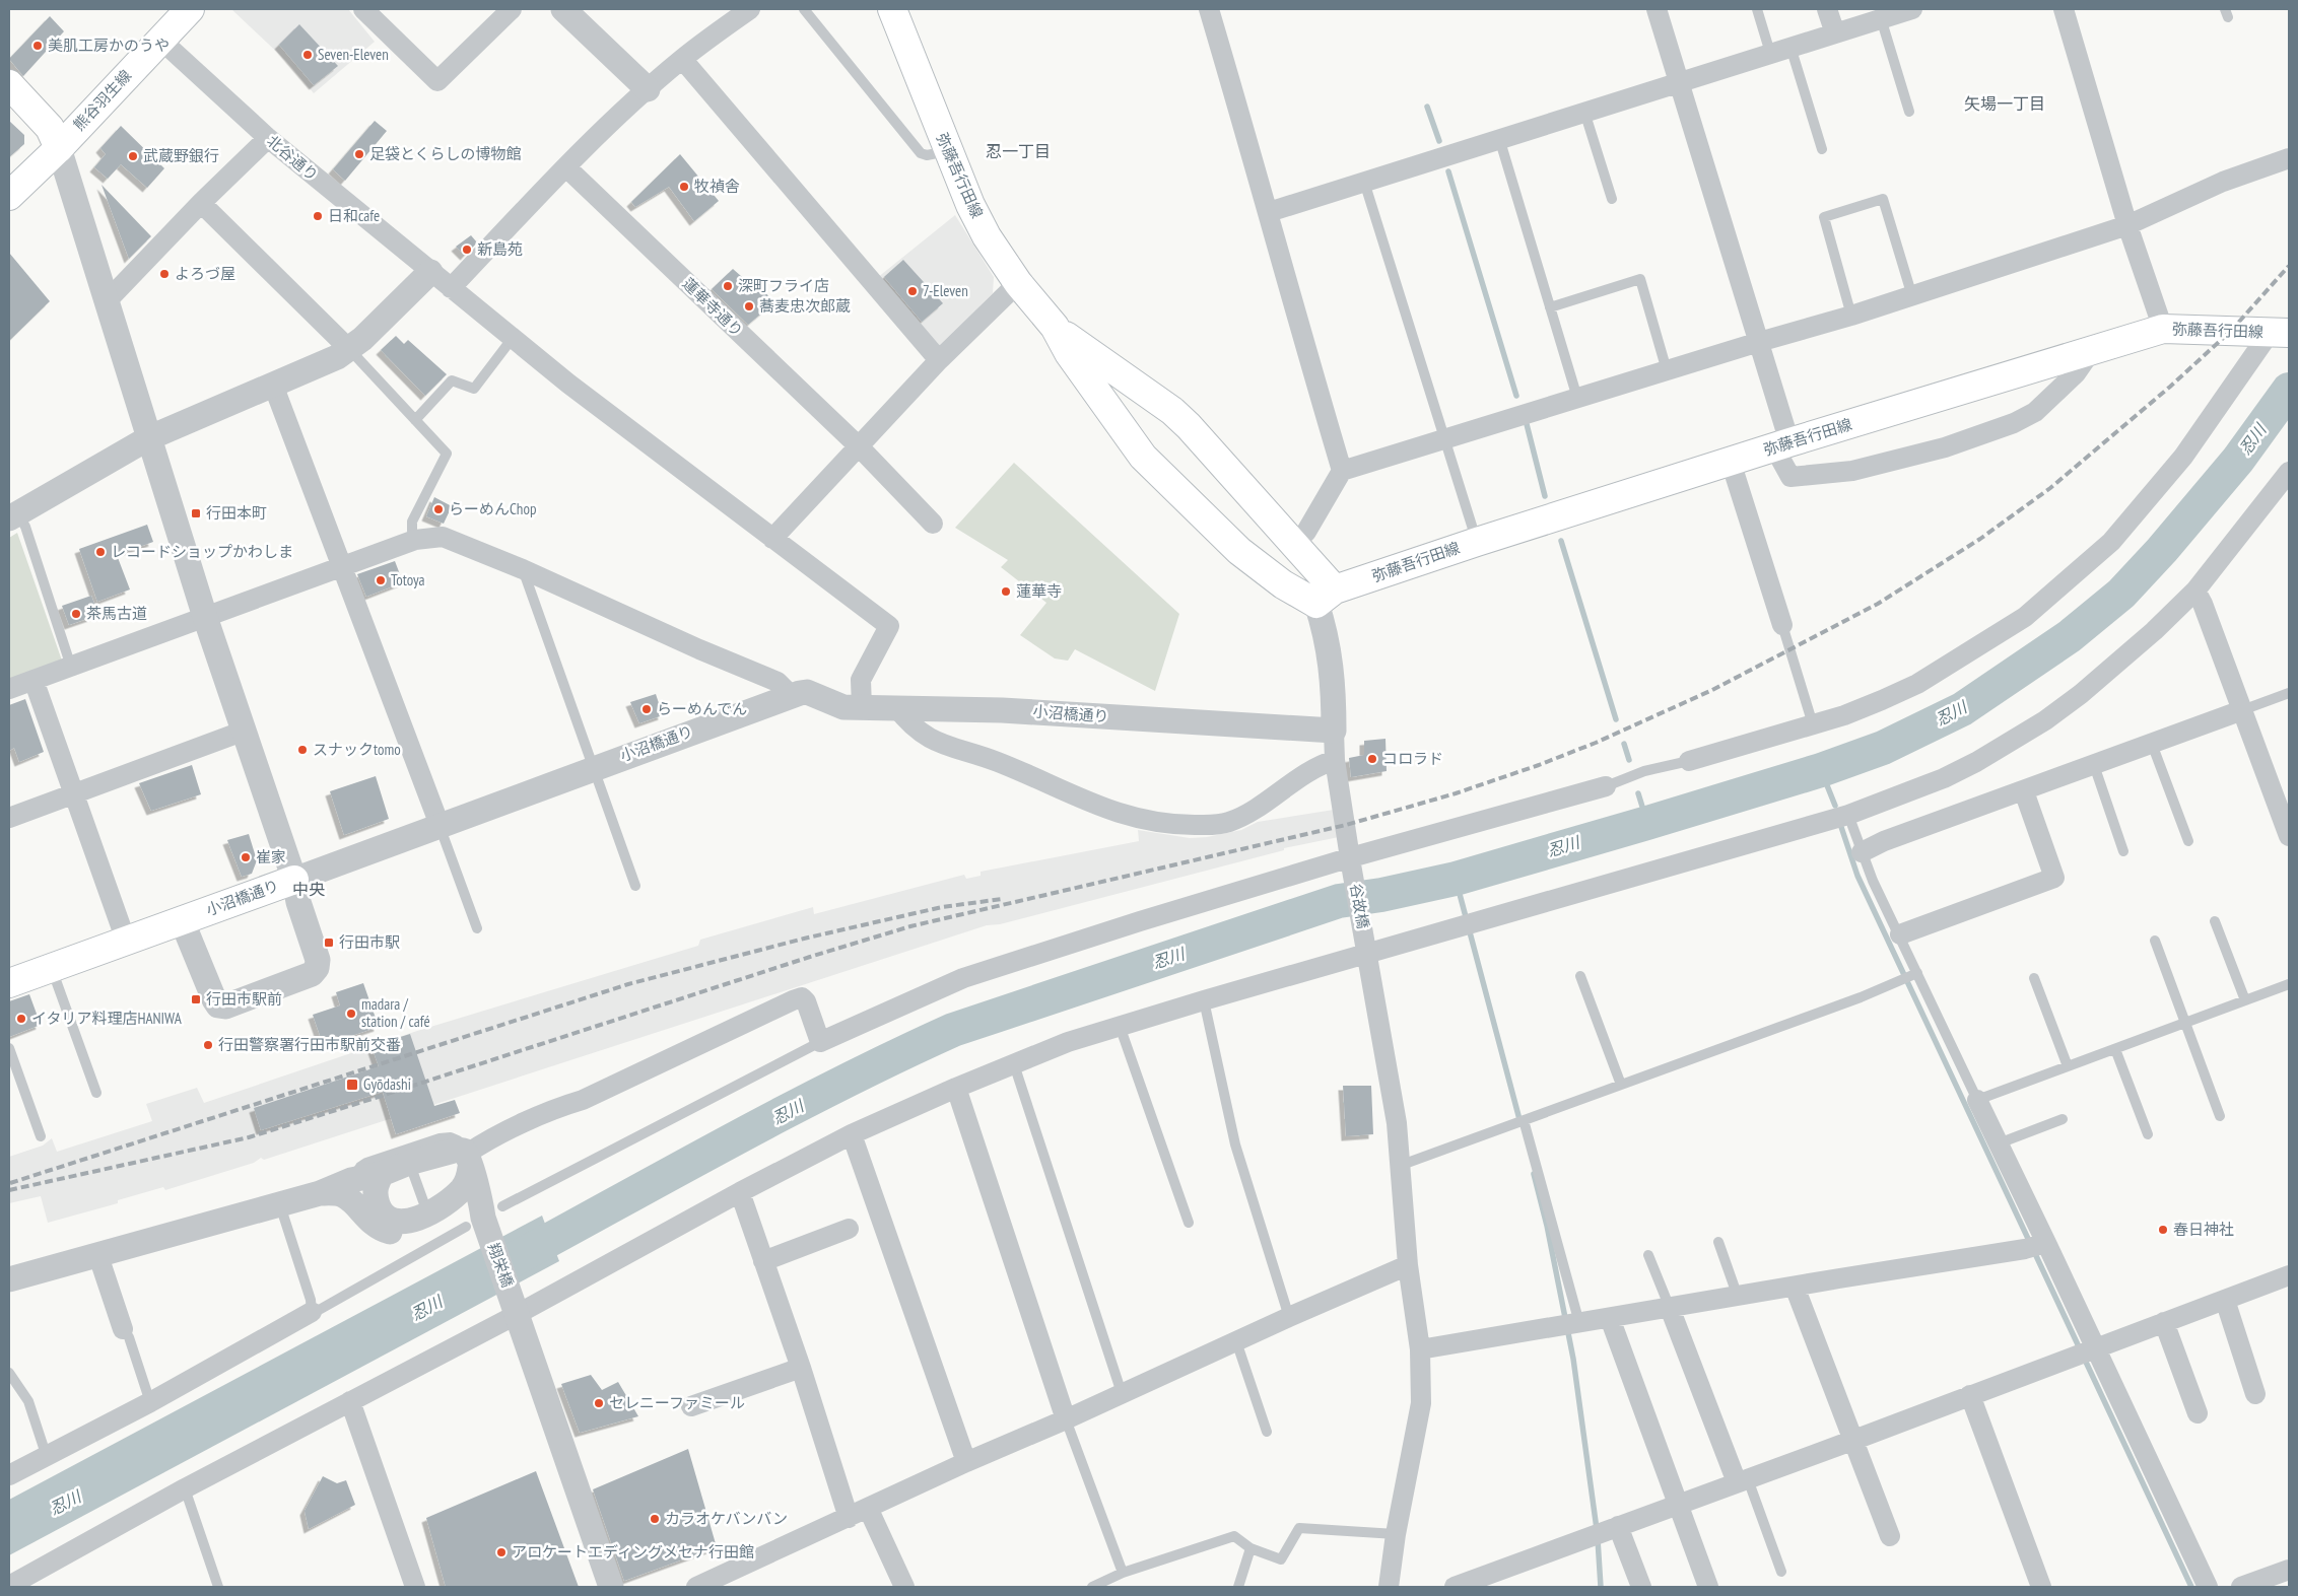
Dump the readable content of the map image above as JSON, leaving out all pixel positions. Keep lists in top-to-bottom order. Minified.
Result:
{"streets":{"main road":["熊谷羽生線","弥藤吾行田線","小沼橋通り"],"street":["北谷通り","蓮華寺通り","谷故橋","翔栄橋"]},"crossings":[["熊谷羽生線","北谷通り"],["北谷通り","小沼橋通り"],["小沼橋通り","谷故橋"]],"districts":["矢場一丁目","忍一丁目","中央"],"water":["忍川"],"places":{"other":["美肌工房かのうや","Seven-Eleven","足袋とくらしの博物館","武蔵野銀行","牧禎舎","日和cafe","新島苑","よろづ屋","深町フライ店","7-Eleven","蕎麦忠次郎蔵","らーめんChop","レコードショップかわしま","Totoya","蓮華寺","茶馬古道","らーめんでん","スナックtomo","コロラド","崔家","madara / station / café","イタリア料理店HANIWA","行田警察署行田市駅前交番","春日神社","セレニーファミール","カラオケバンバン","アロケートエディングメセナ行田館"],"transit":["行田本町","行田市駅","行田市駅前","Gyōdashi"]}}
